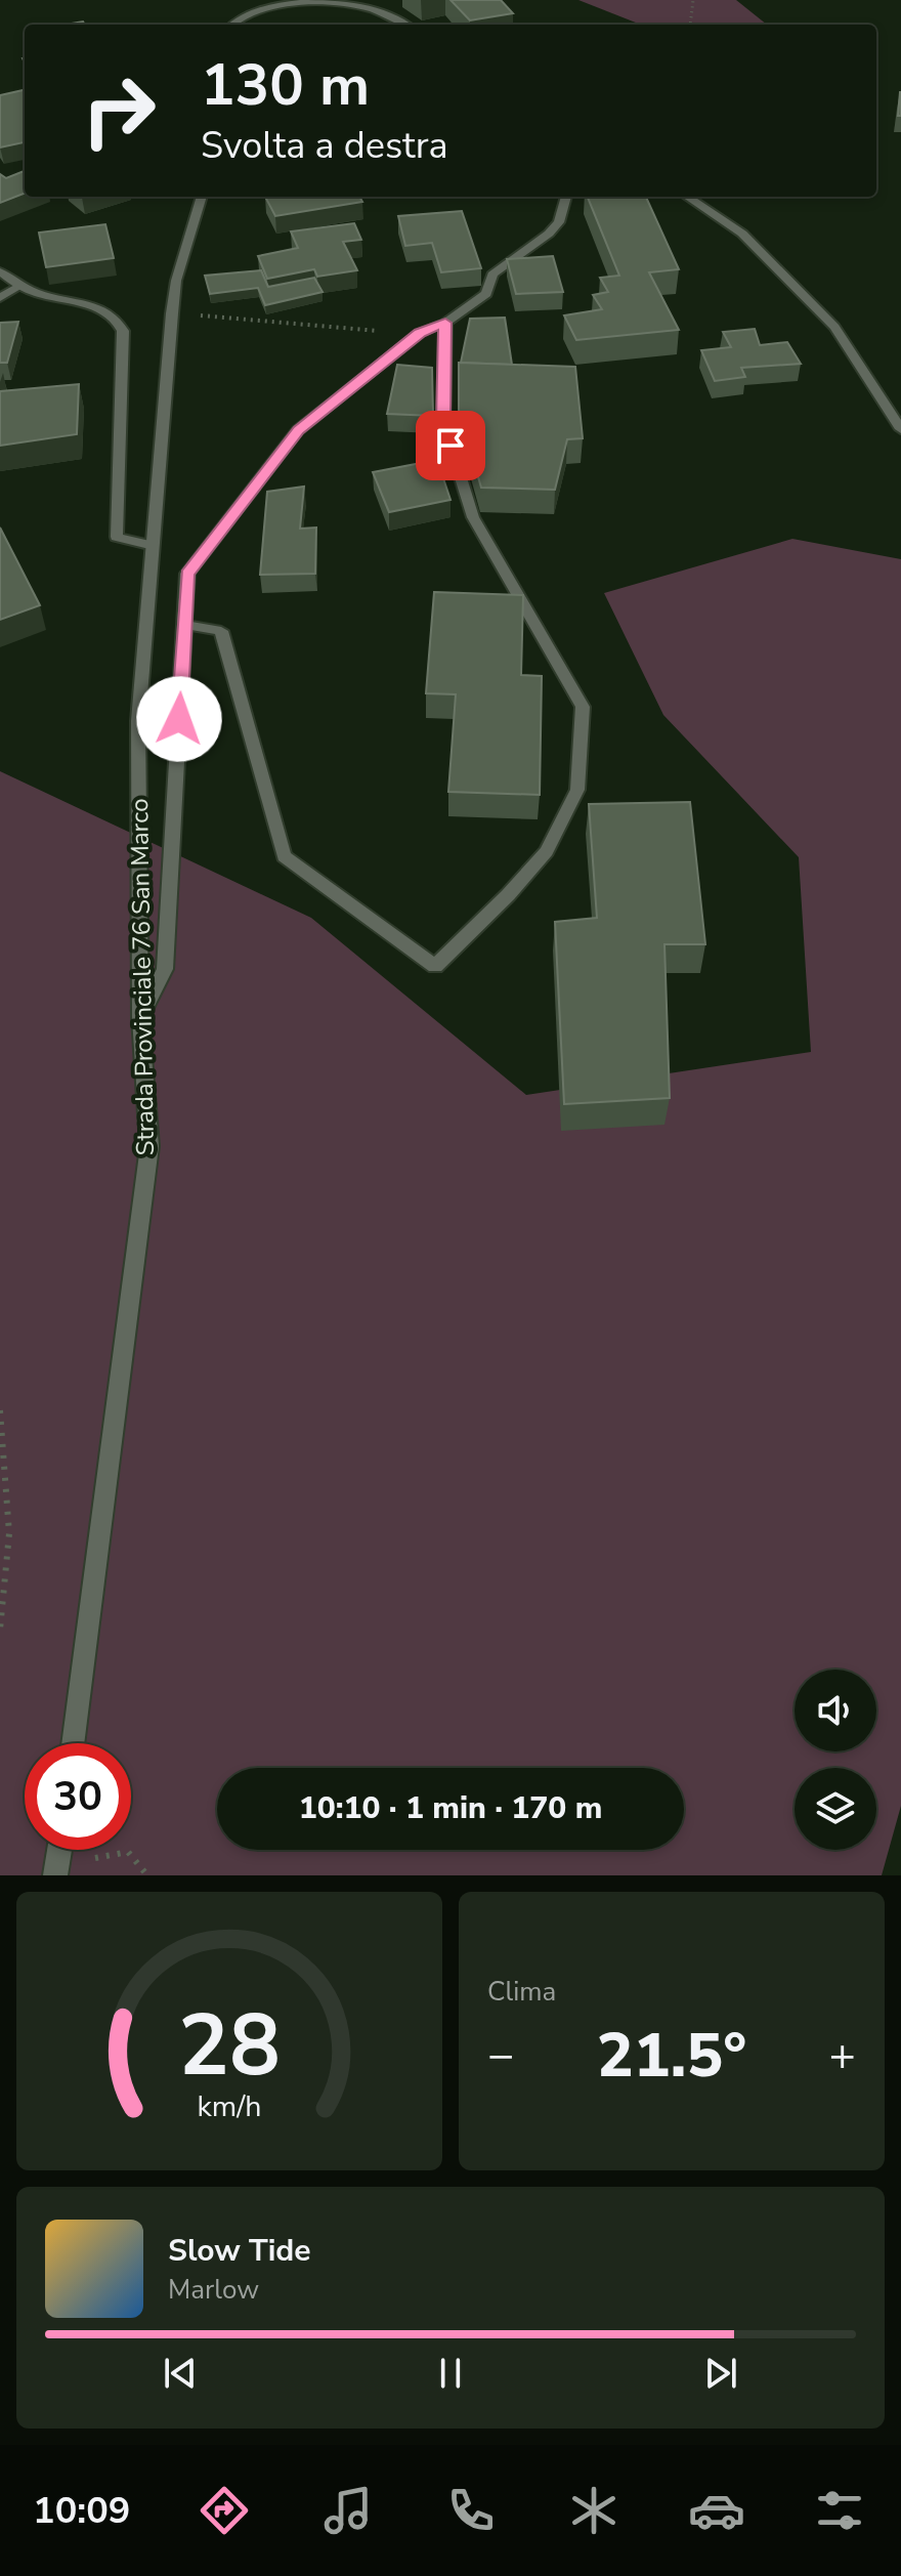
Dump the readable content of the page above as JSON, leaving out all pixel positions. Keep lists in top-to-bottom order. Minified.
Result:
{"streets":{"street":["Strada Provinciale 76 San Marco"]},"page":{"turn":["130 m","Svolta a destra"],"limit":"30","trip":"10:10 · 1 min · 170 m","tile":"Clima","heat":["−","21.5°","+"],"song":["Slow Tide","Marlow"],"tabs":"10:09","gauge":["28","km/h"]}}
